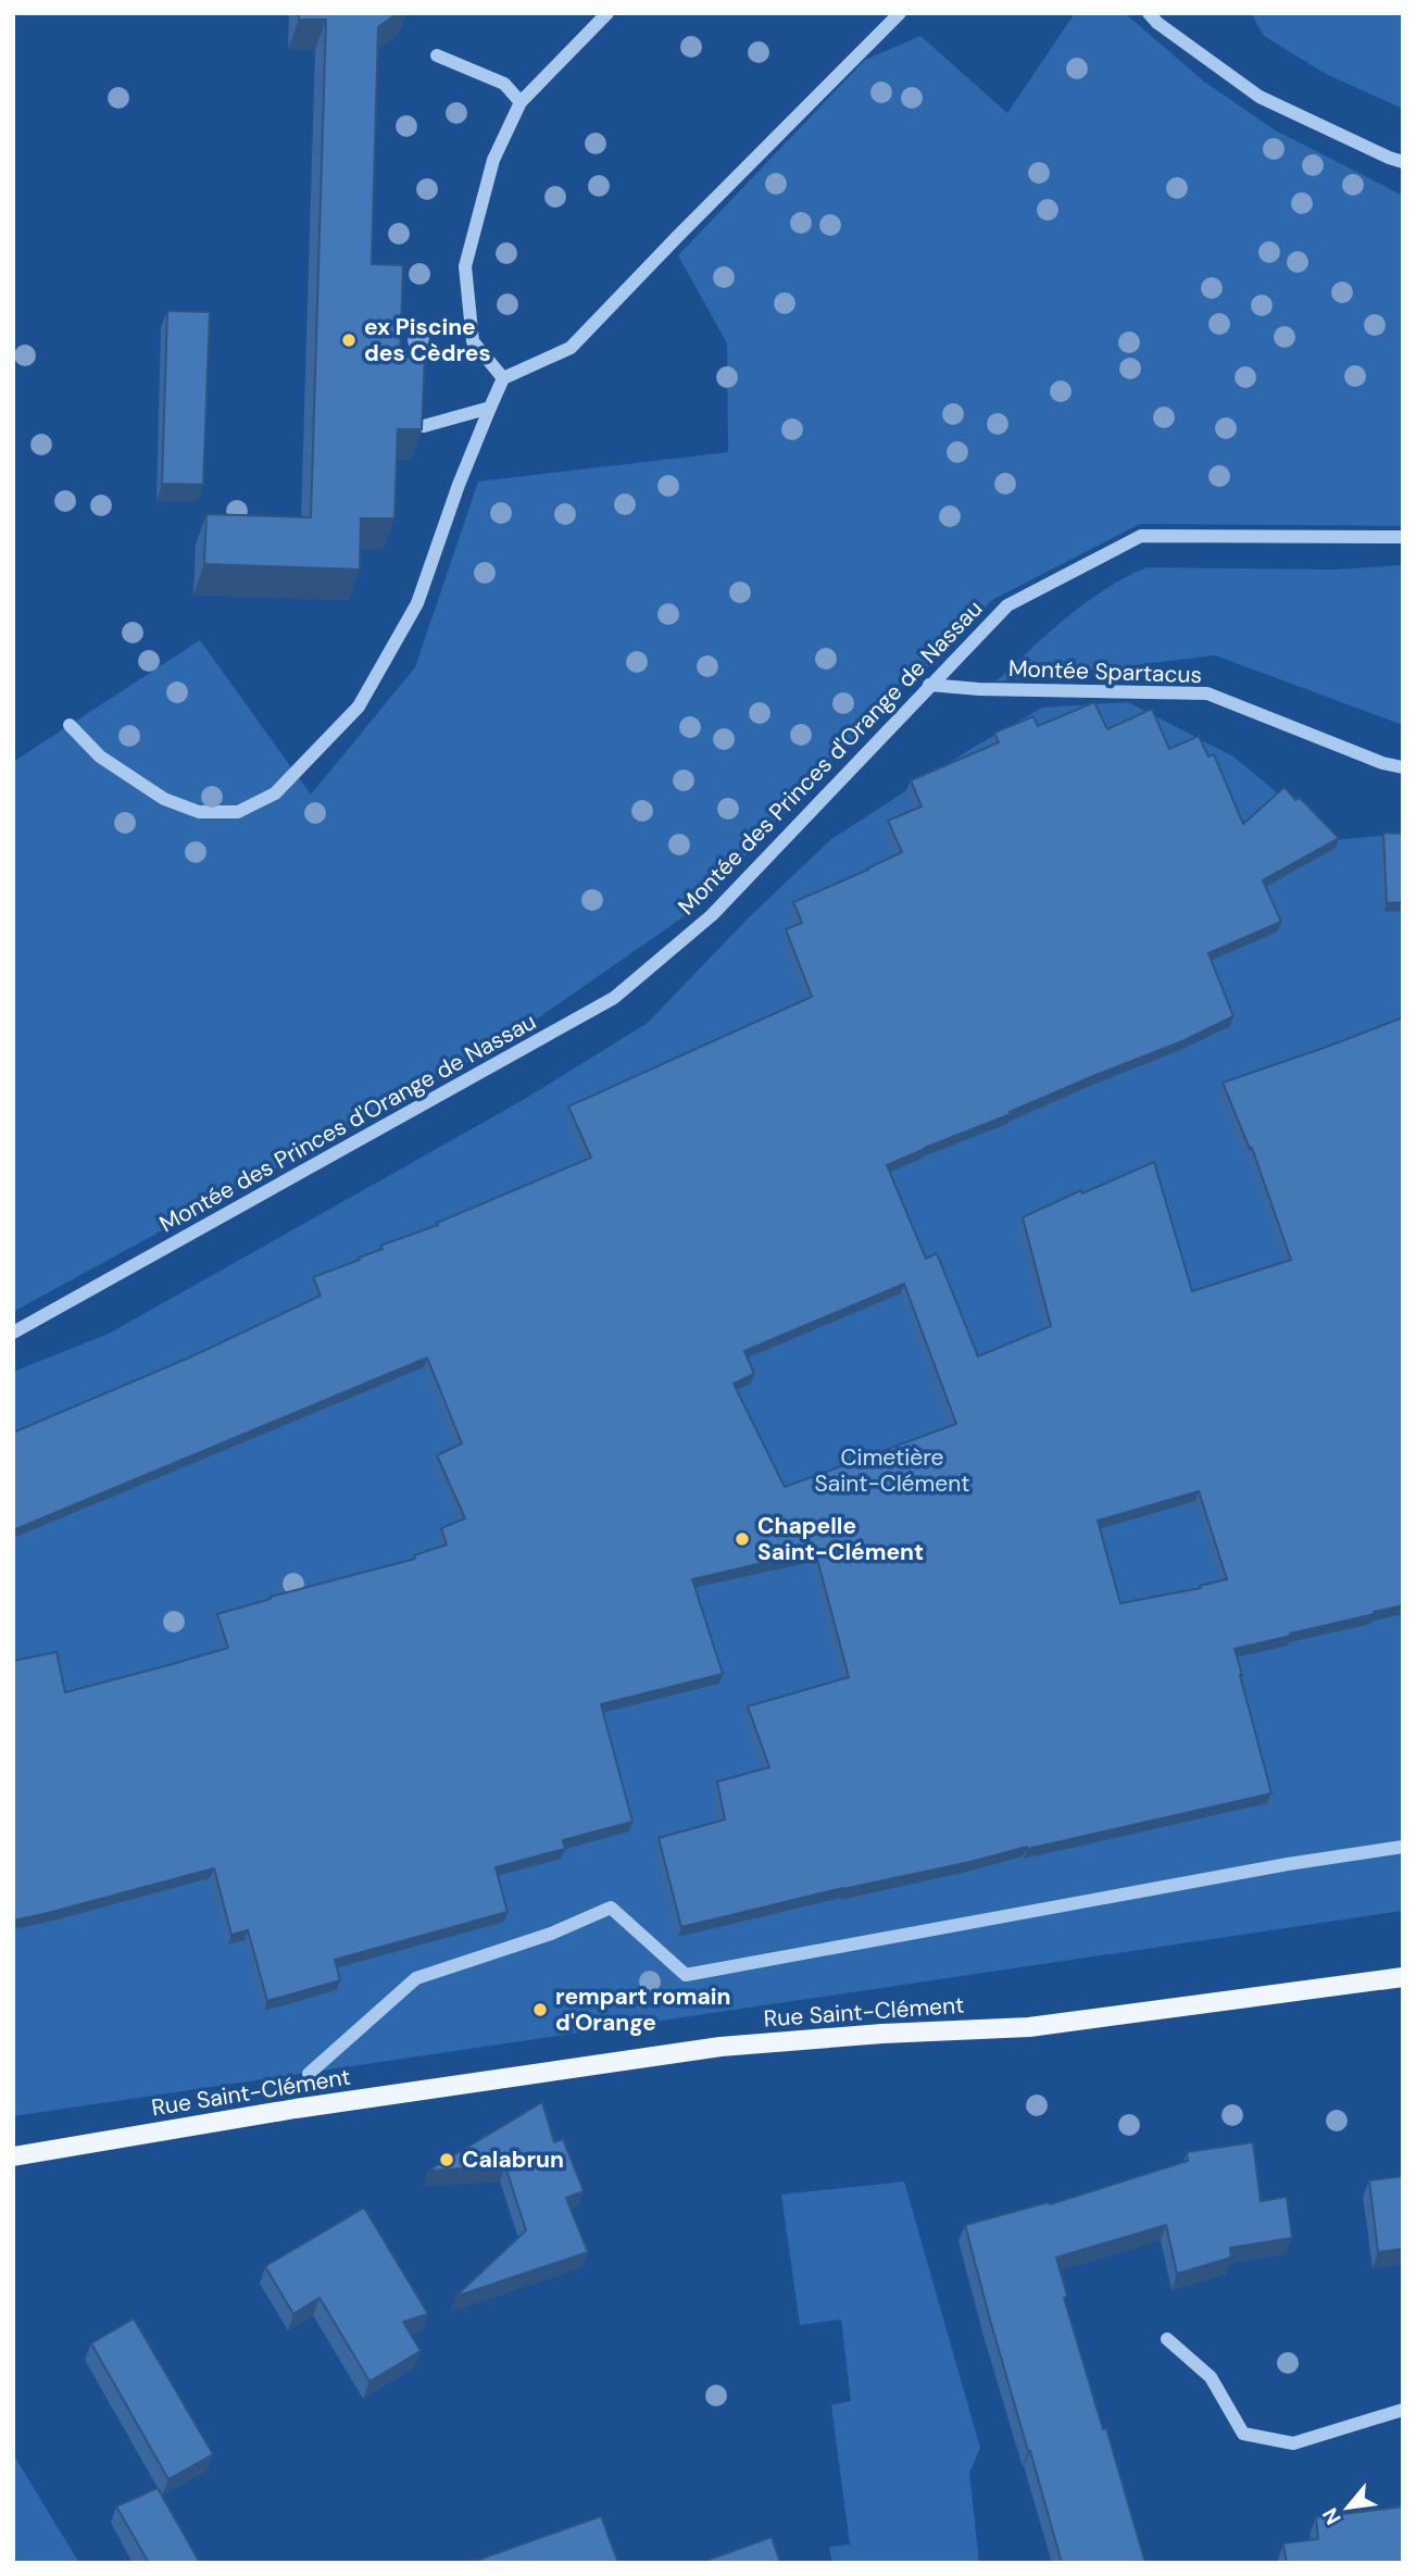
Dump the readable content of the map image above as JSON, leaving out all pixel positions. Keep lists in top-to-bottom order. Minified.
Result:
{"streets":{"main road":["Rue Saint-Clément"],"street":["Montée Spartacus","Montée des Princes d'Orange de Nassau"]},"crossings":[["Montée Spartacus","Montée des Princes d'Orange de Nassau"]],"parks":["Cimetière Saint-Clément"],"places":["ex Piscine des Cèdres","Chapelle Saint-Clément","rempart romain d'Orange","Calabrun"],"north":"bottom left"}
